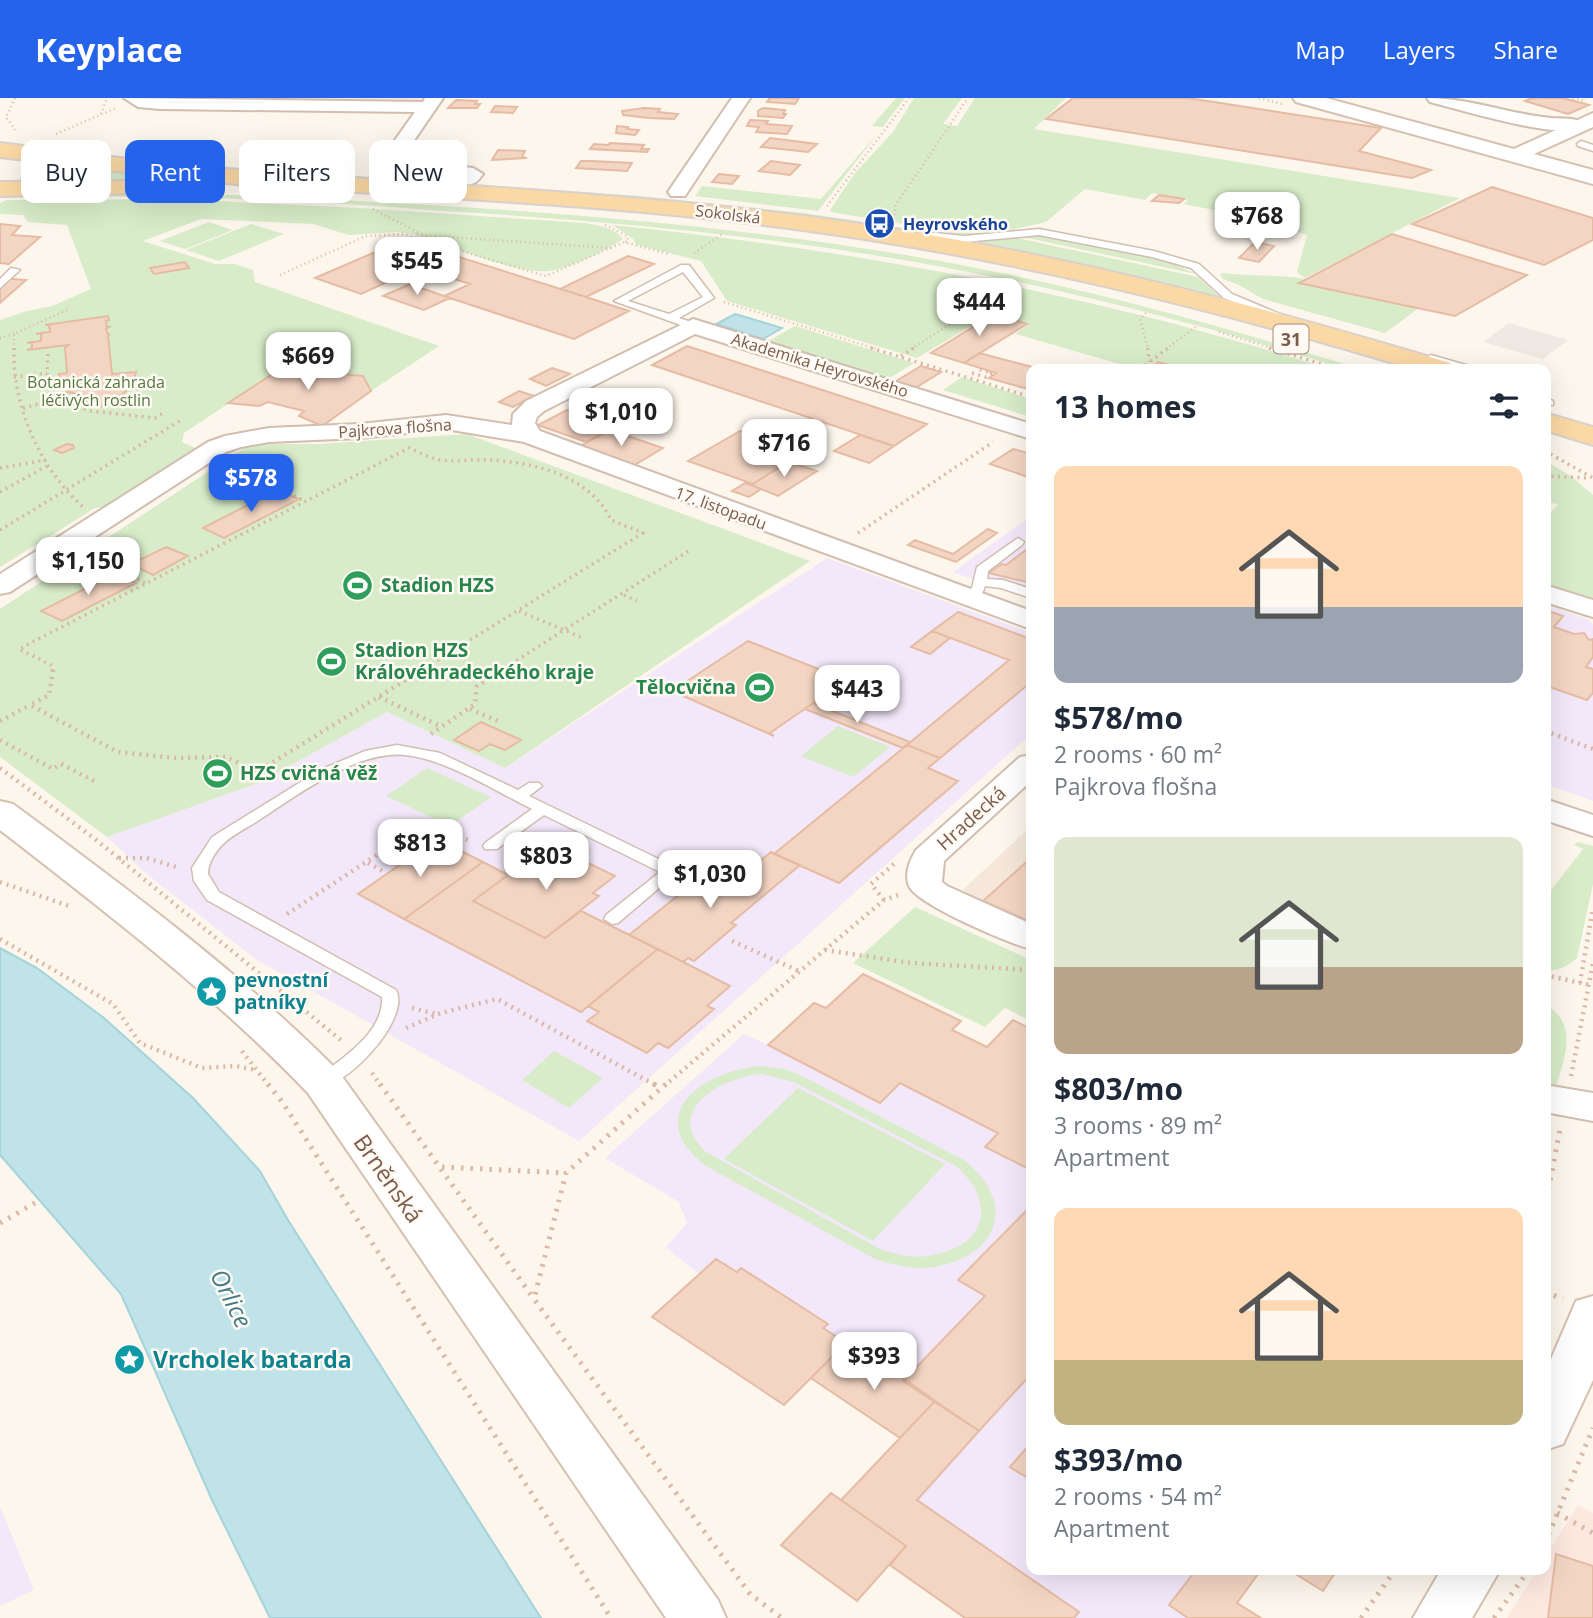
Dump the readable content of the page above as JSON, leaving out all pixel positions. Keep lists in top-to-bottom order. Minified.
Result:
{"streets":{"main road":["Sokolská","31"],"street":["Akademika Heyrovského","Pajkrova flošna","17. listopadu","Hradecká","Brněnská"]},"crossings":[["Pajkrova flošna","17. listopadu"]],"water":["Orlice"],"parks":["Botanická zahrada léčivých rostlin"],"places":{"bus stop":["Heyrovského"],"sports":["Stadion HZS","Stadion HZS Královéhradeckého kraje","Tělocvična","HZS cvičná věž"],"place":["pevnostní patníky","Vrcholek batarda"]},"page":{"header":"Keyplace","nav":["Map","Layers","Share"],"chip":["Buy","Rent","Filters","New"],"price":["$768","$545","$444","$669","$1,010","$716","$578","$1,150","$443","$813","$803","$1,030","$393"],"heading":"13 homes","list":[{"name":"$578/mo","note":"2 rooms · 60 m² · Pajkrova flošna"},{"name":"$803/mo","note":"3 rooms · 89 m² · Apartment"},{"name":"$393/mo","note":"2 rooms · 54 m² · Apartment"}]}}
